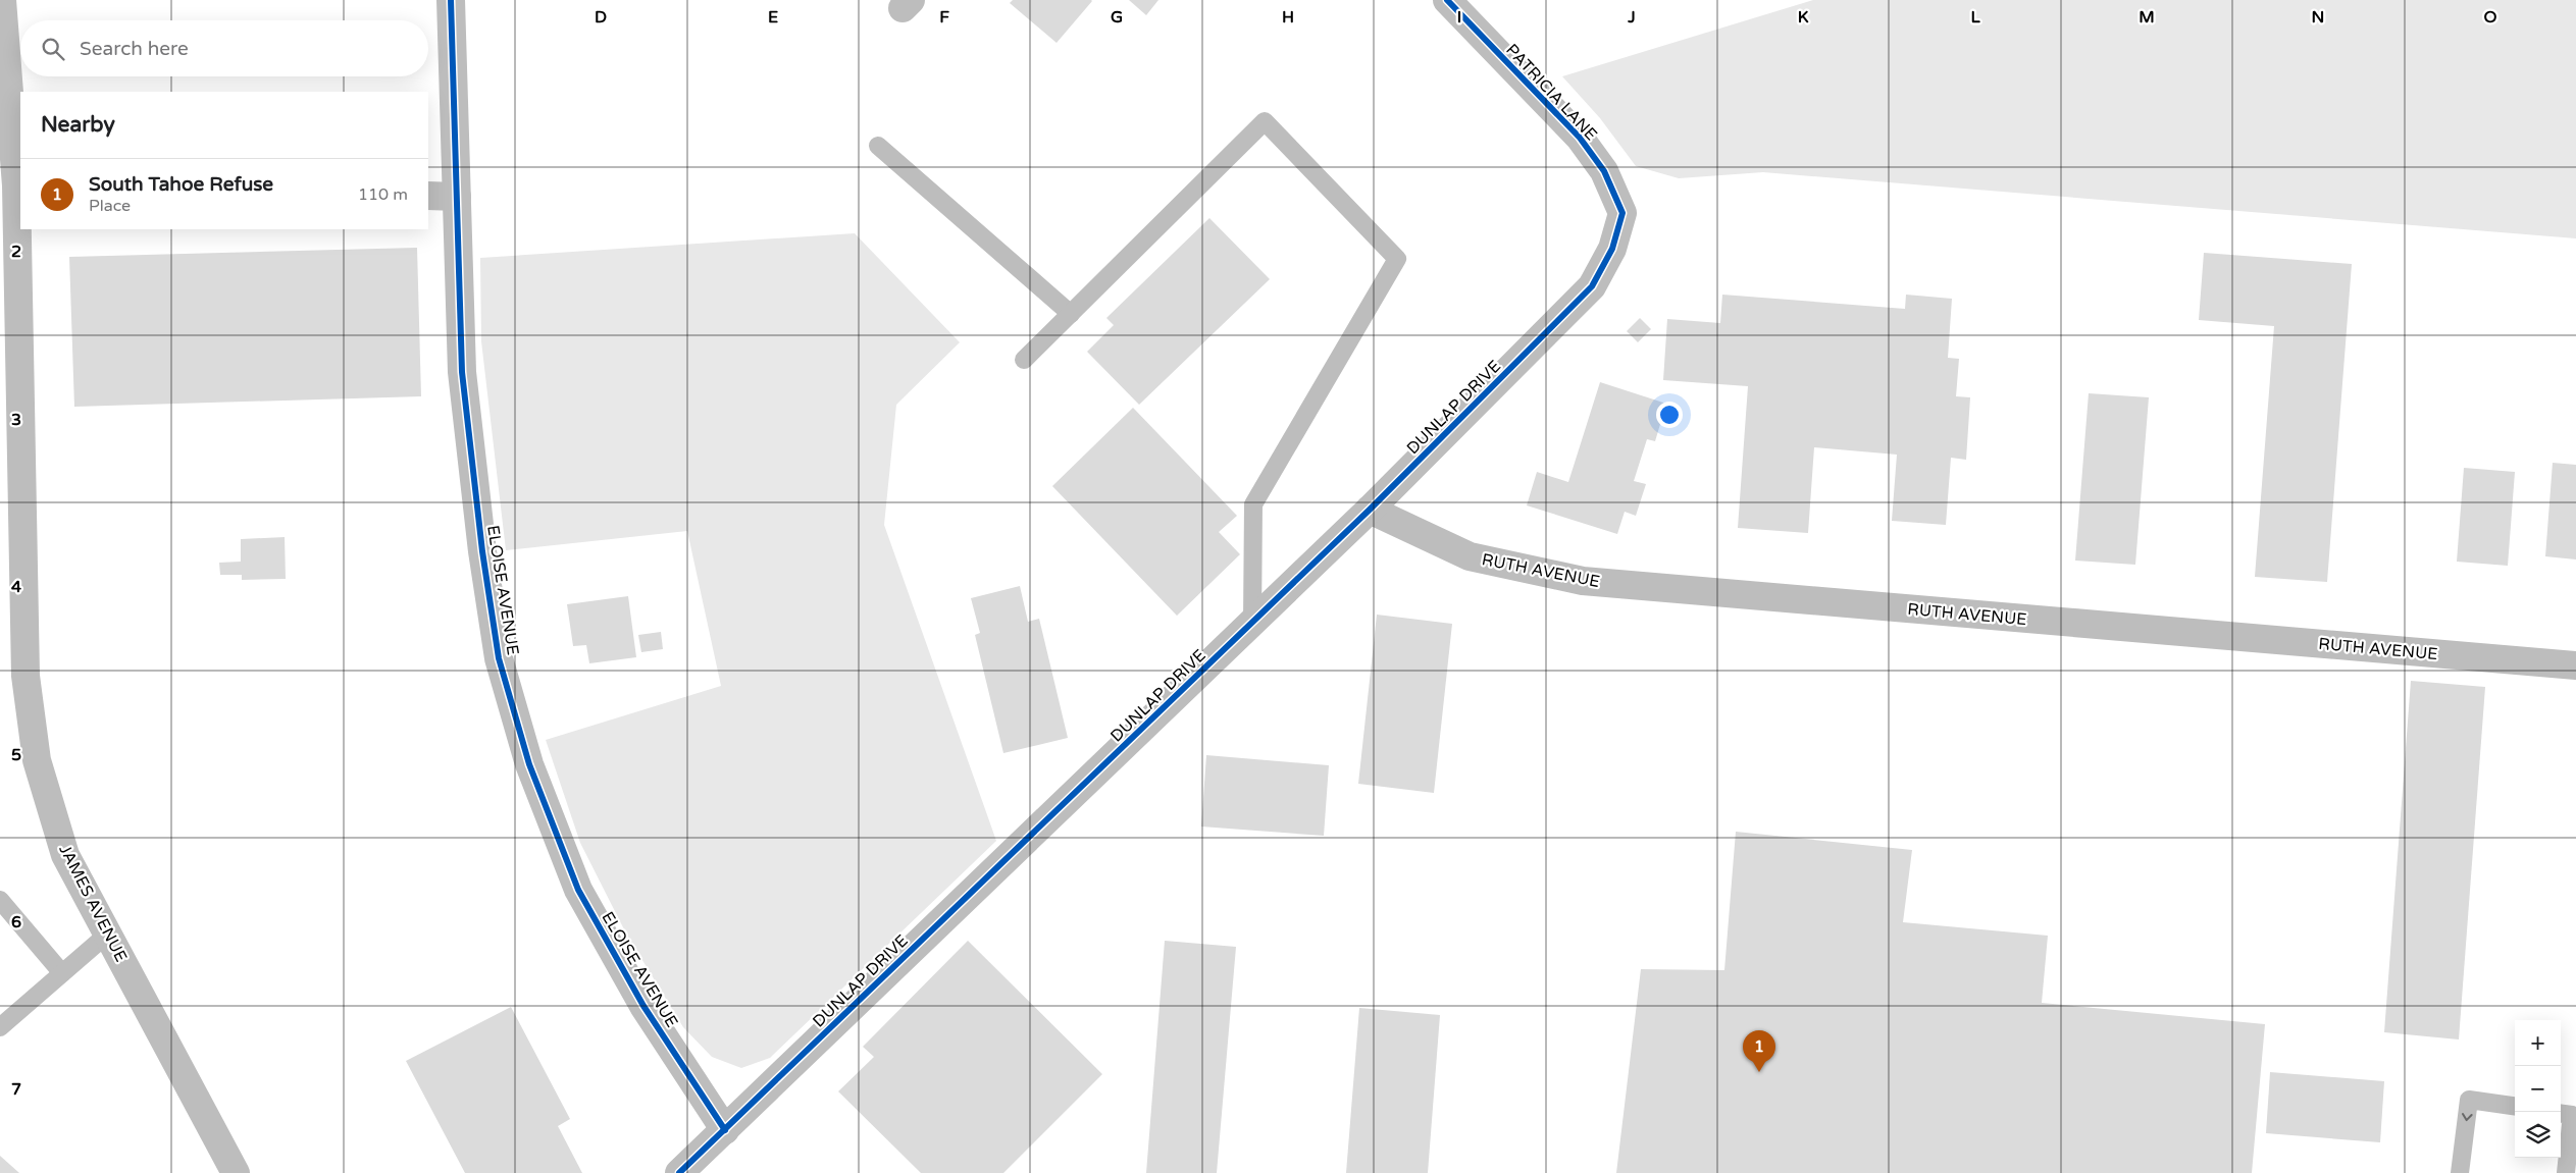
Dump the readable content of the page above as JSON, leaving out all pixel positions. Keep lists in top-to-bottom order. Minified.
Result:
{"streets":{"street":["PATRICIA LANE","DUNLAP DRIVE","RUTH AVENUE","ELOISE AVENUE","JAMES AVENUE"]},"crossings":[["PATRICIA LANE","DUNLAP DRIVE"],["DUNLAP DRIVE","RUTH AVENUE"],["DUNLAP DRIVE","ELOISE AVENUE"]],"page":{"search":"Search here","heading":"Nearby","list":[{"mark":"1","name":"South Tahoe Refuse","note":"Place","value":"110 m"}],"map_buttons":["+","−"],"pins":"1"},"grid":{"columns":["D","E","F","G","H","I","J","K","L","M","N","O"],"rows":["2","3","4","5","6","7"]}}
